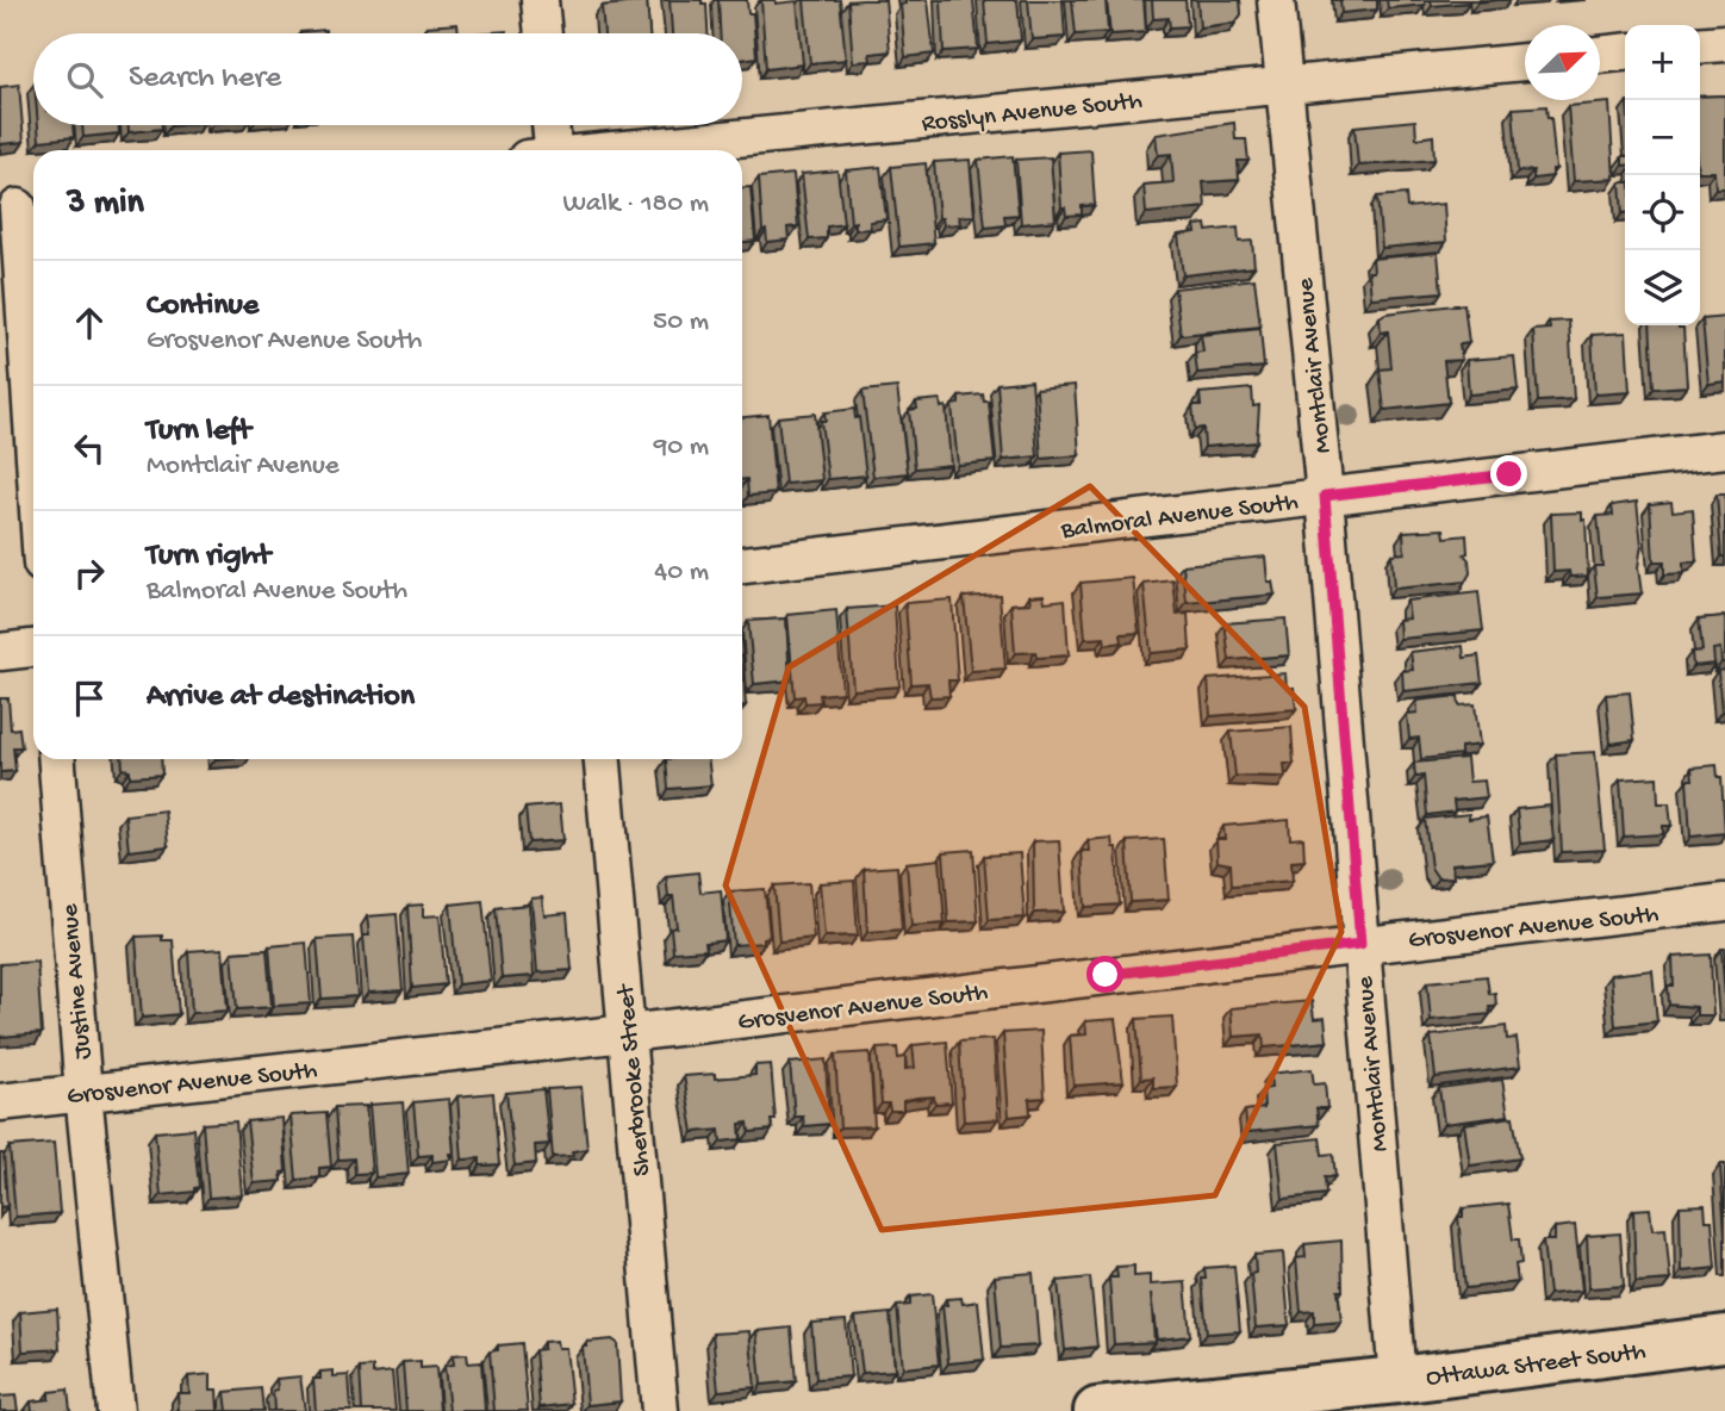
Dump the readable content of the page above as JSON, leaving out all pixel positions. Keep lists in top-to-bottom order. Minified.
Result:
{"streets":{"street":["Rosslyn Avenue South","Montclair Avenue","Balmoral Avenue South","Grosvenor Avenue South","Justine Avenue","Sherbrooke Street","Ottawa Street South"]},"crossings":[["Rosslyn Avenue South","Montclair Avenue"],["Montclair Avenue","Balmoral Avenue South"],["Montclair Avenue","Grosvenor Avenue South"],["Montclair Avenue","Ottawa Street South"],["Grosvenor Avenue South","Justine Avenue"],["Grosvenor Avenue South","Sherbrooke Street"]],"north":"top right","page":{"map_buttons":["+","−"],"search":"Search here","heading":["3 min","Walk · 180 m"],"list":[["Continue","Grosvenor Avenue South","50 m"],["Turn left","Montclair Avenue","90 m"],["Turn right","Balmoral Avenue South","40 m"],"Arrive at destination"]}}
